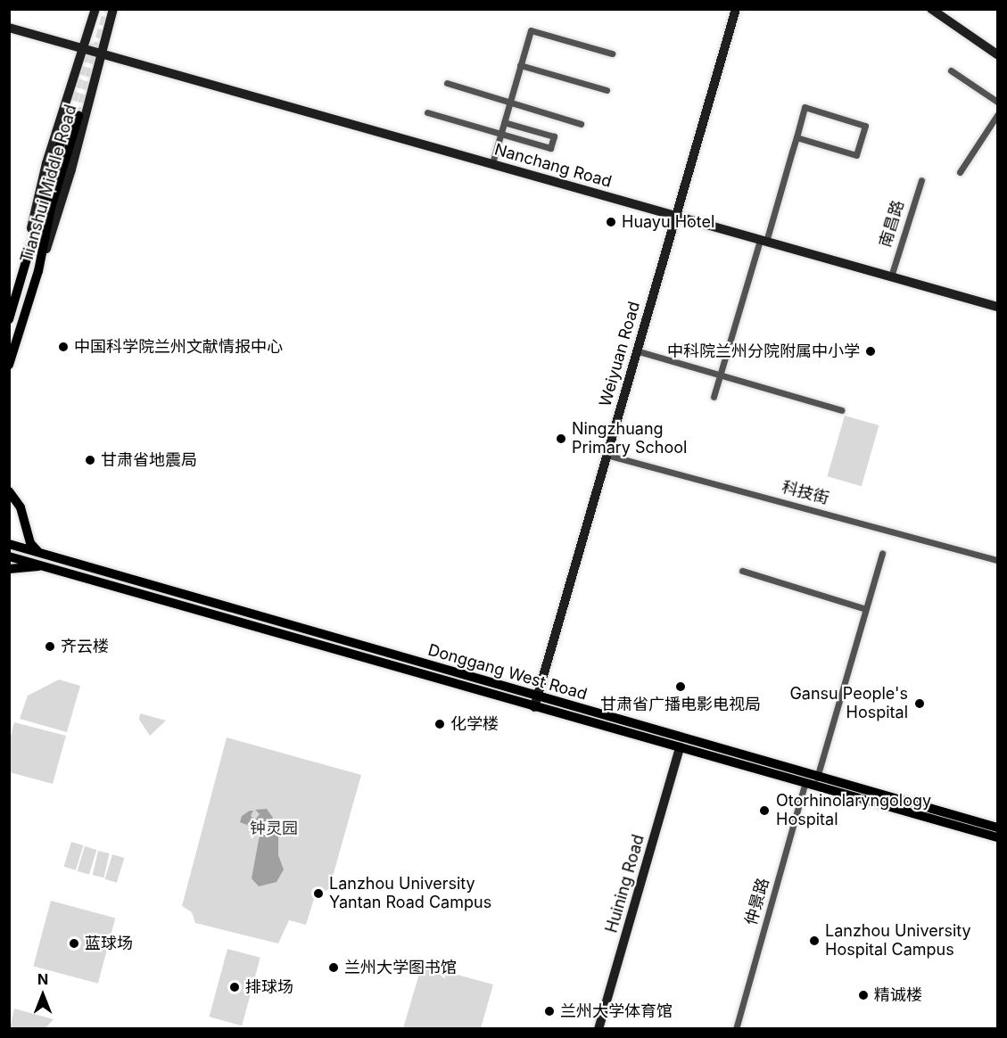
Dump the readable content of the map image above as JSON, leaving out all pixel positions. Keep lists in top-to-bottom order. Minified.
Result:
{"streets":{"main road":["Tianshui Middle Road","Donggang West Road"],"street":["Nanchang Road","南昌路","Weiyuan Road","科技街","Huining Road","仲景路"]},"crossings":[["Nanchang Road","Tianshui Middle Road"],["Nanchang Road","南昌路"],["Nanchang Road","Weiyuan Road"],["Weiyuan Road","科技街"],["Weiyuan Road","Donggang West Road"],["Donggang West Road","Huining Road"],["Donggang West Road","仲景路"]],"parks":["钟灵园"],"places":["Huayu Hotel","中国科学院兰州文献情报中心","中科院兰州分院附属中小学","Ningzhuang Primary School","甘肃省地震局","齐云楼","甘肃省广播电影电视局","Gansu People's Hospital","化学楼","Otorhinolaryngology Hospital","Lanzhou University Yantan Road Campus","Lanzhou University Hospital Campus","蓝球场","兰州大学图书馆","排球场","精诚楼","兰州大学体育馆"],"north":"top"}
